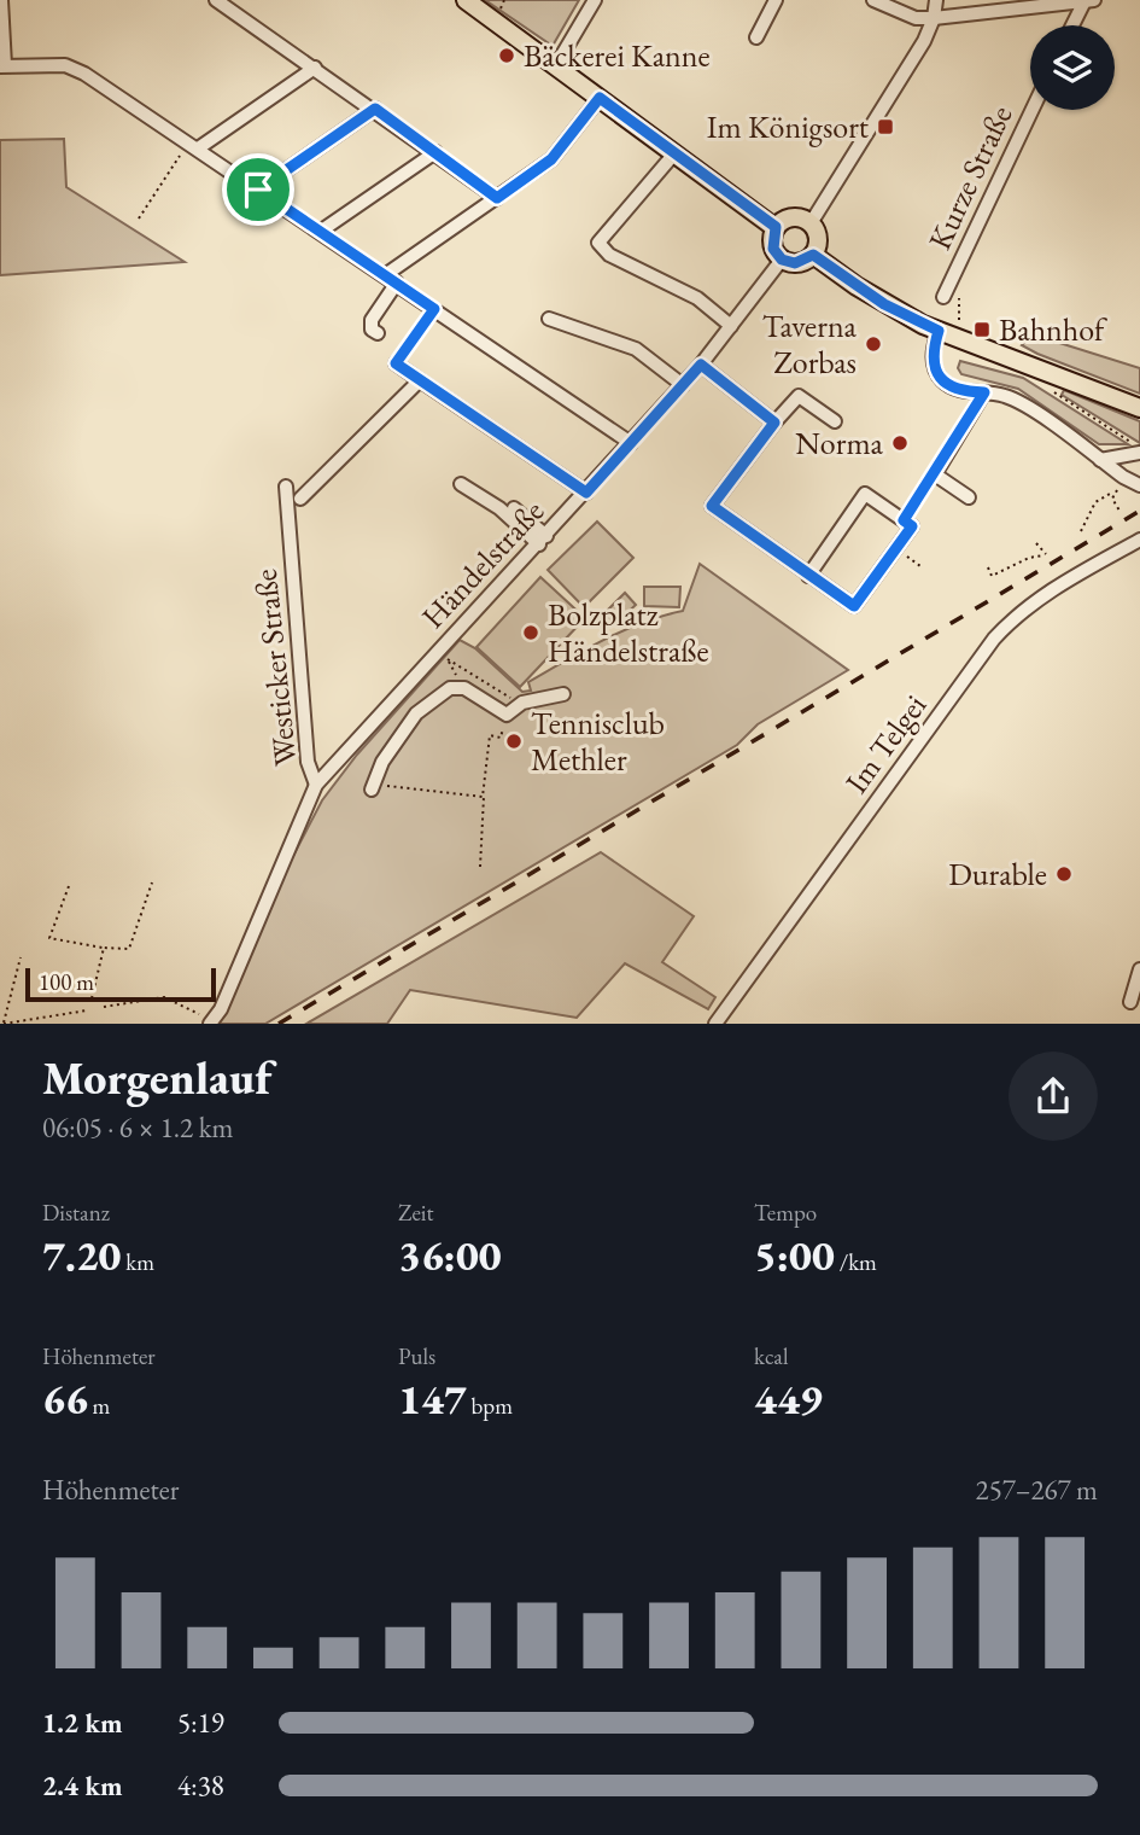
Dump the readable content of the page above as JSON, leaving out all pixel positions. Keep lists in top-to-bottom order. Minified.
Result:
{"streets":{"street":["Kurze Straße","Händelstraße","Westicker Straße","Im Telgei"]},"crossings":[["Händelstraße","Westicker Straße"]],"places":{"other":["Bäckerei Kanne","Taverna Zorbas","Norma","Bolzplatz Händelstraße","Tennisclub Methler","Durable"],"transit":["Im Königsort","Bahnhof"]},"scale_bar":"100 m","page":{"scale":"100 m","heading":["Morgenlauf","06:05 · 6 × 1.2 km"],"stats":[["Distanz","7.20 km"],["Zeit","36:00"],["Tempo","5:00 /km"],["Höhenmeter","66 m"],["Puls","147 bpm"],["kcal","449"]],"chart":["Höhenmeter","257–267 m"],"list":[{"name":"1.2 km","note":"5:19"},{"name":"2.4 km","note":"4:38"}]}}
